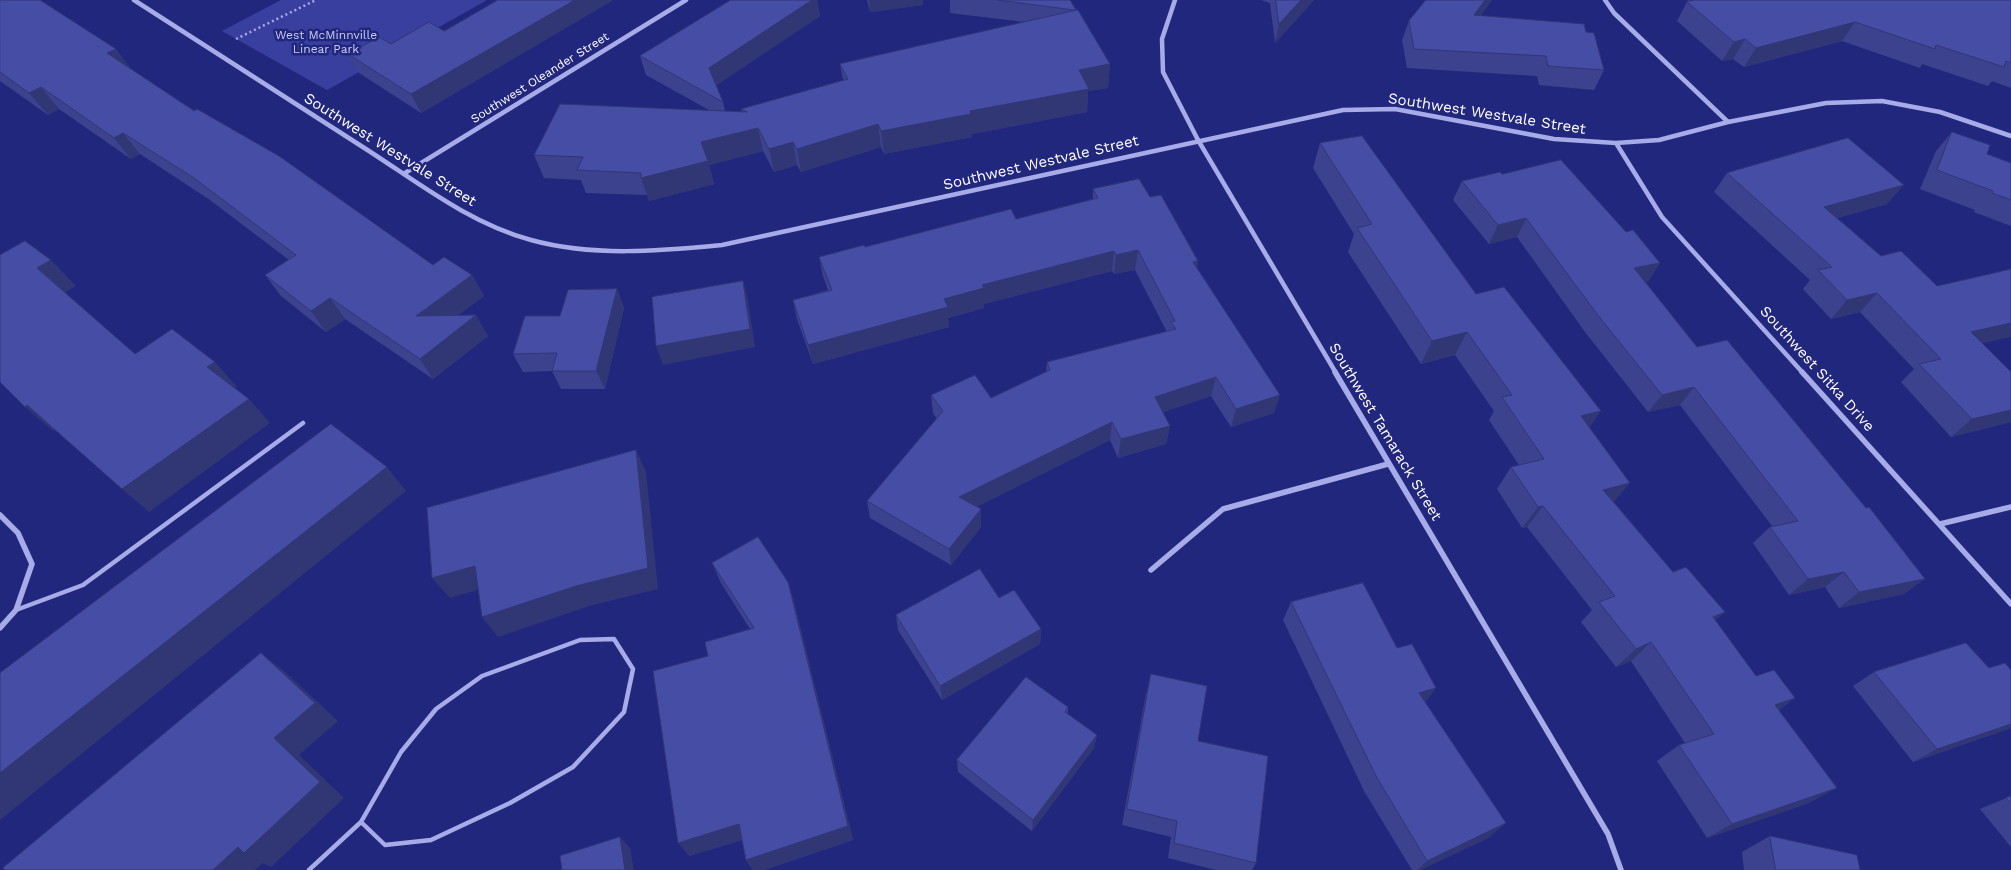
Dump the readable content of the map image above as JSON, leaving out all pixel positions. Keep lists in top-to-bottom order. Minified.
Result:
{"streets":{"street":["Southwest Oleander Street","Southwest Westvale Street","Southwest Sitka Drive","Southwest Tamarack Street"]},"crossings":[["Southwest Oleander Street","Southwest Westvale Street"],["Southwest Westvale Street","Southwest Sitka Drive"],["Southwest Westvale Street","Southwest Tamarack Street"]],"parks":["West McMinnville Linear Park"]}
